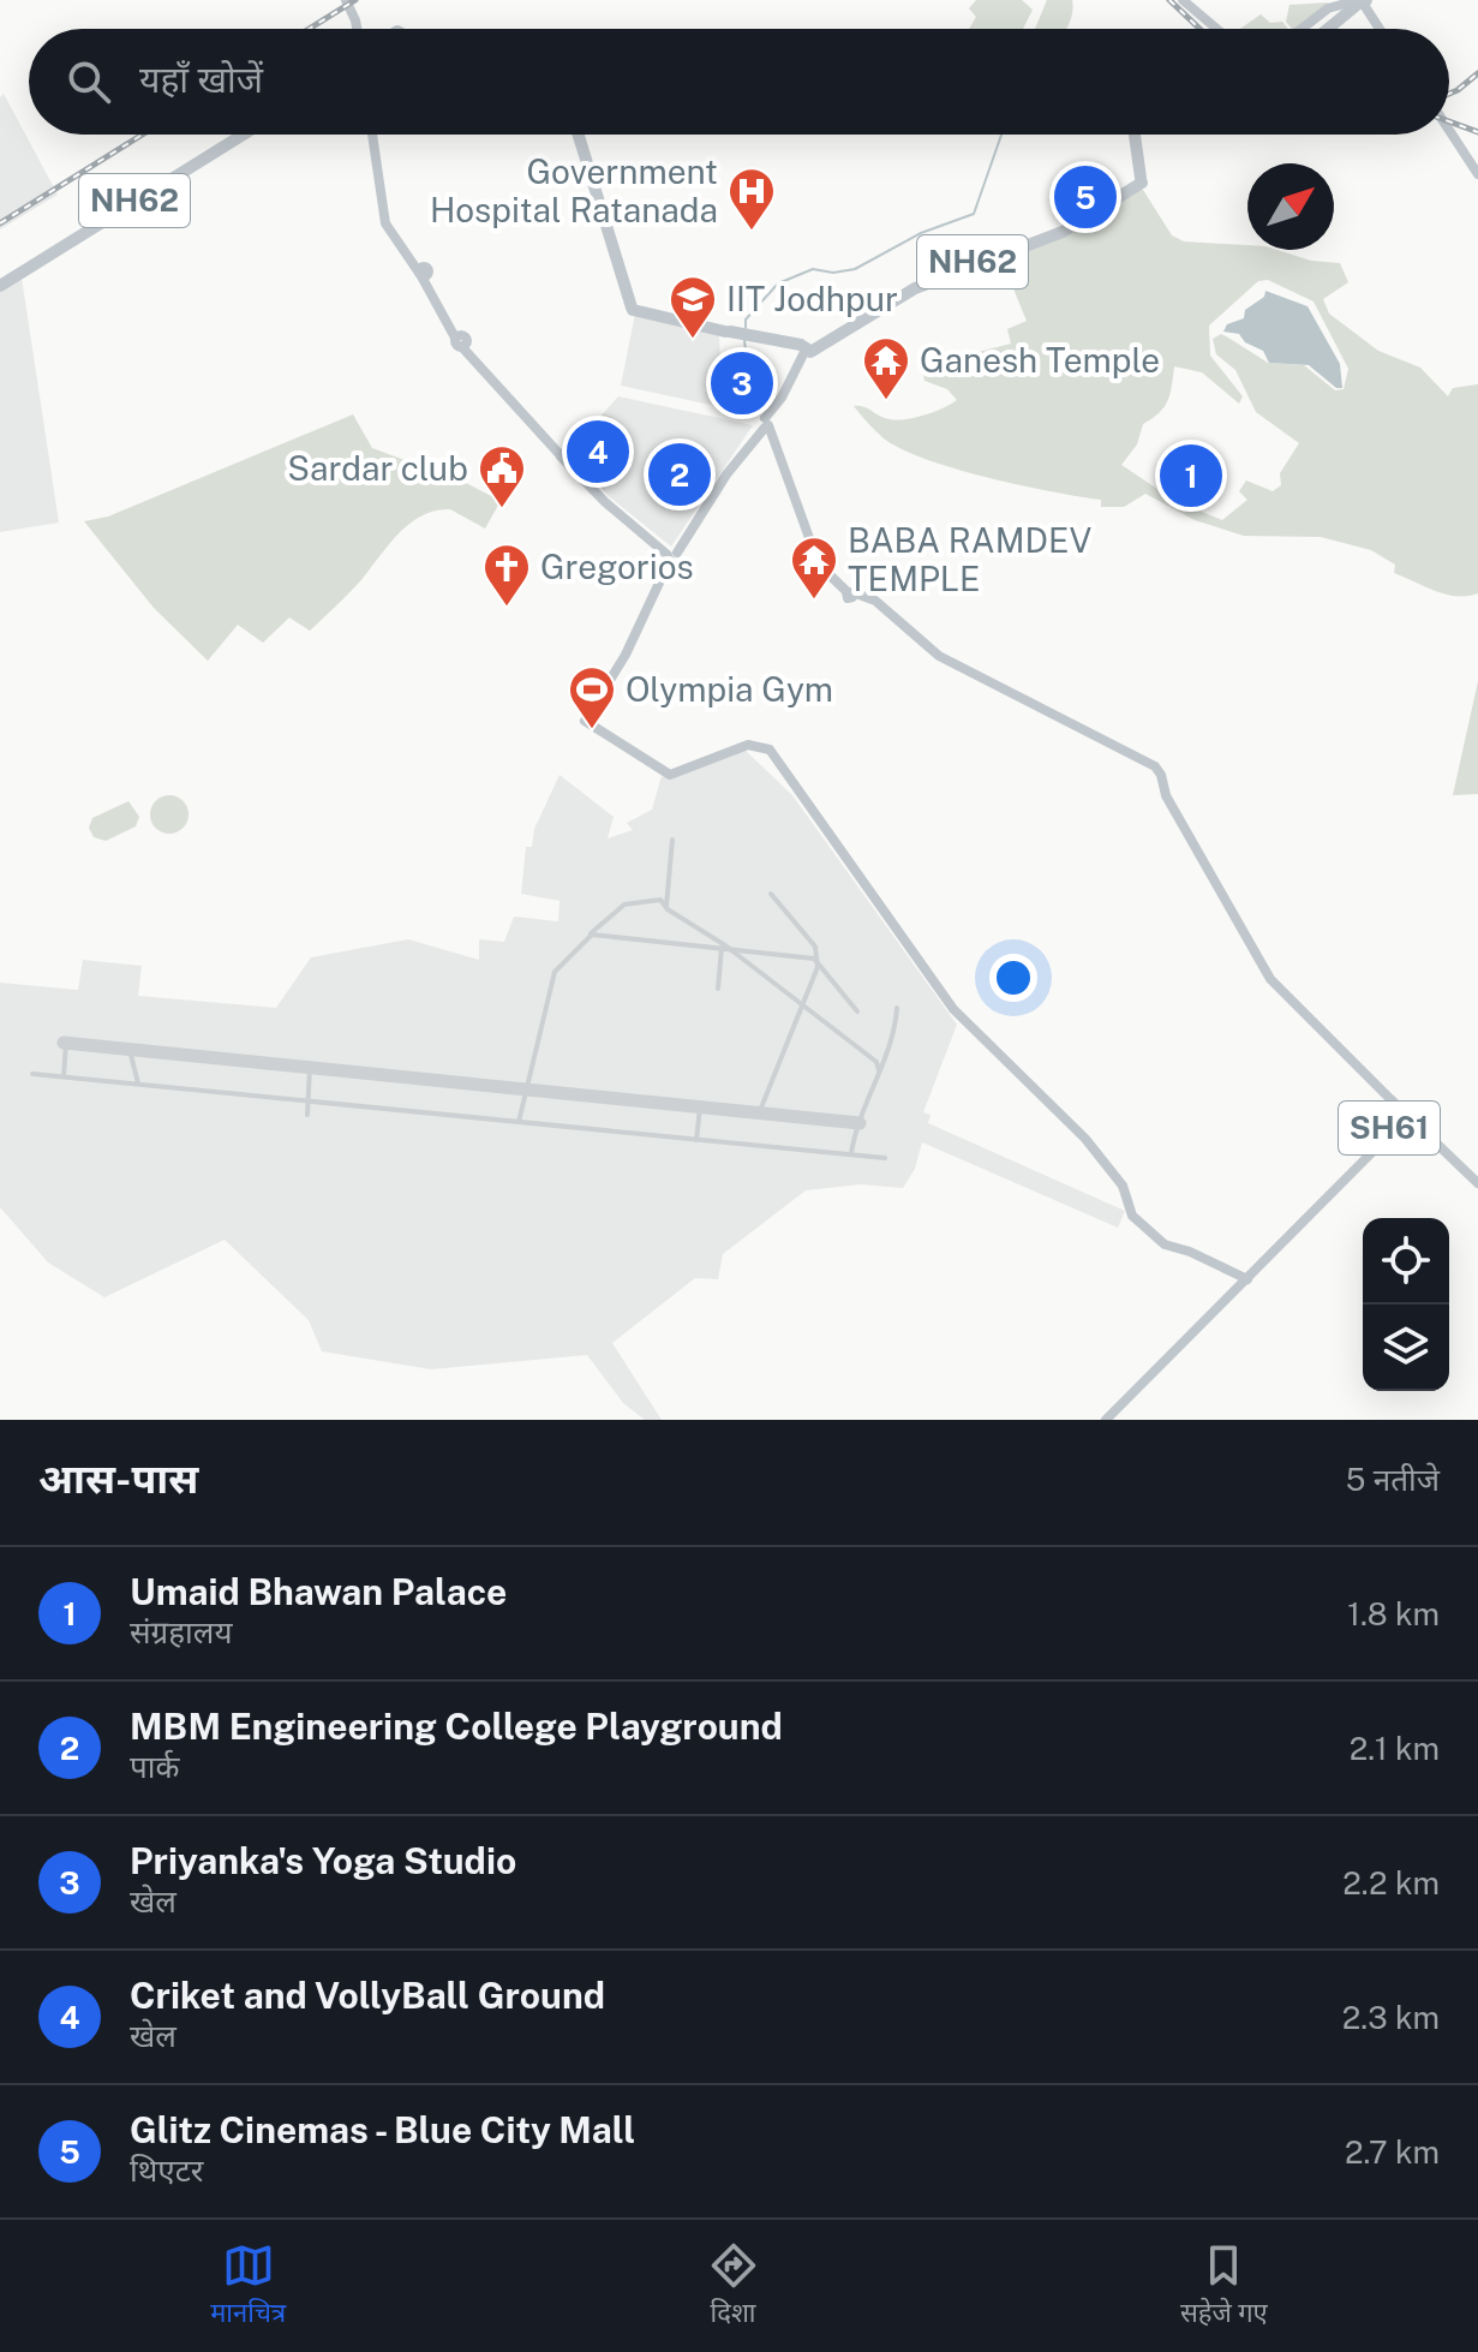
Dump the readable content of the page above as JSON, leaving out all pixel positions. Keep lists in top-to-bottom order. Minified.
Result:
{"streets":{"highway":["NH62"],"main road":["SH61"]},"places":{"hospital":["Government Hospital Ratanada"],"school or university":["IIT Jodhpur"],"temple":["Ganesh Temple","BABA RAMDEV TEMPLE"],"public building":["Sardar club"],"church":["Gregorios"],"sports":["Olympia Gym"]},"north":"top right","page":{"search":"यहाँ खोजें","pins":["5","3","4","2","1"],"heading":["आस-पास","5 नतीजे"],"list":[{"mark":"1","name":"Umaid Bhawan Palace","note":"संग्रहालय","value":"1.8 km"},{"mark":"2","name":"MBM Engineering College Playground","note":"पार्क","value":"2.1 km"},{"mark":"3","name":"Priyanka's Yoga Studio","note":"खेल","value":"2.2 km"},{"mark":"4","name":"Criket and VollyBall Ground","note":"खेल","value":"2.3 km"},{"mark":"5","name":"Glitz Cinemas - Blue City Mall","note":"थिएटर","value":"2.7 km"}],"nav":["मानचित्र","दिशा","सहेजे गए"]}}
